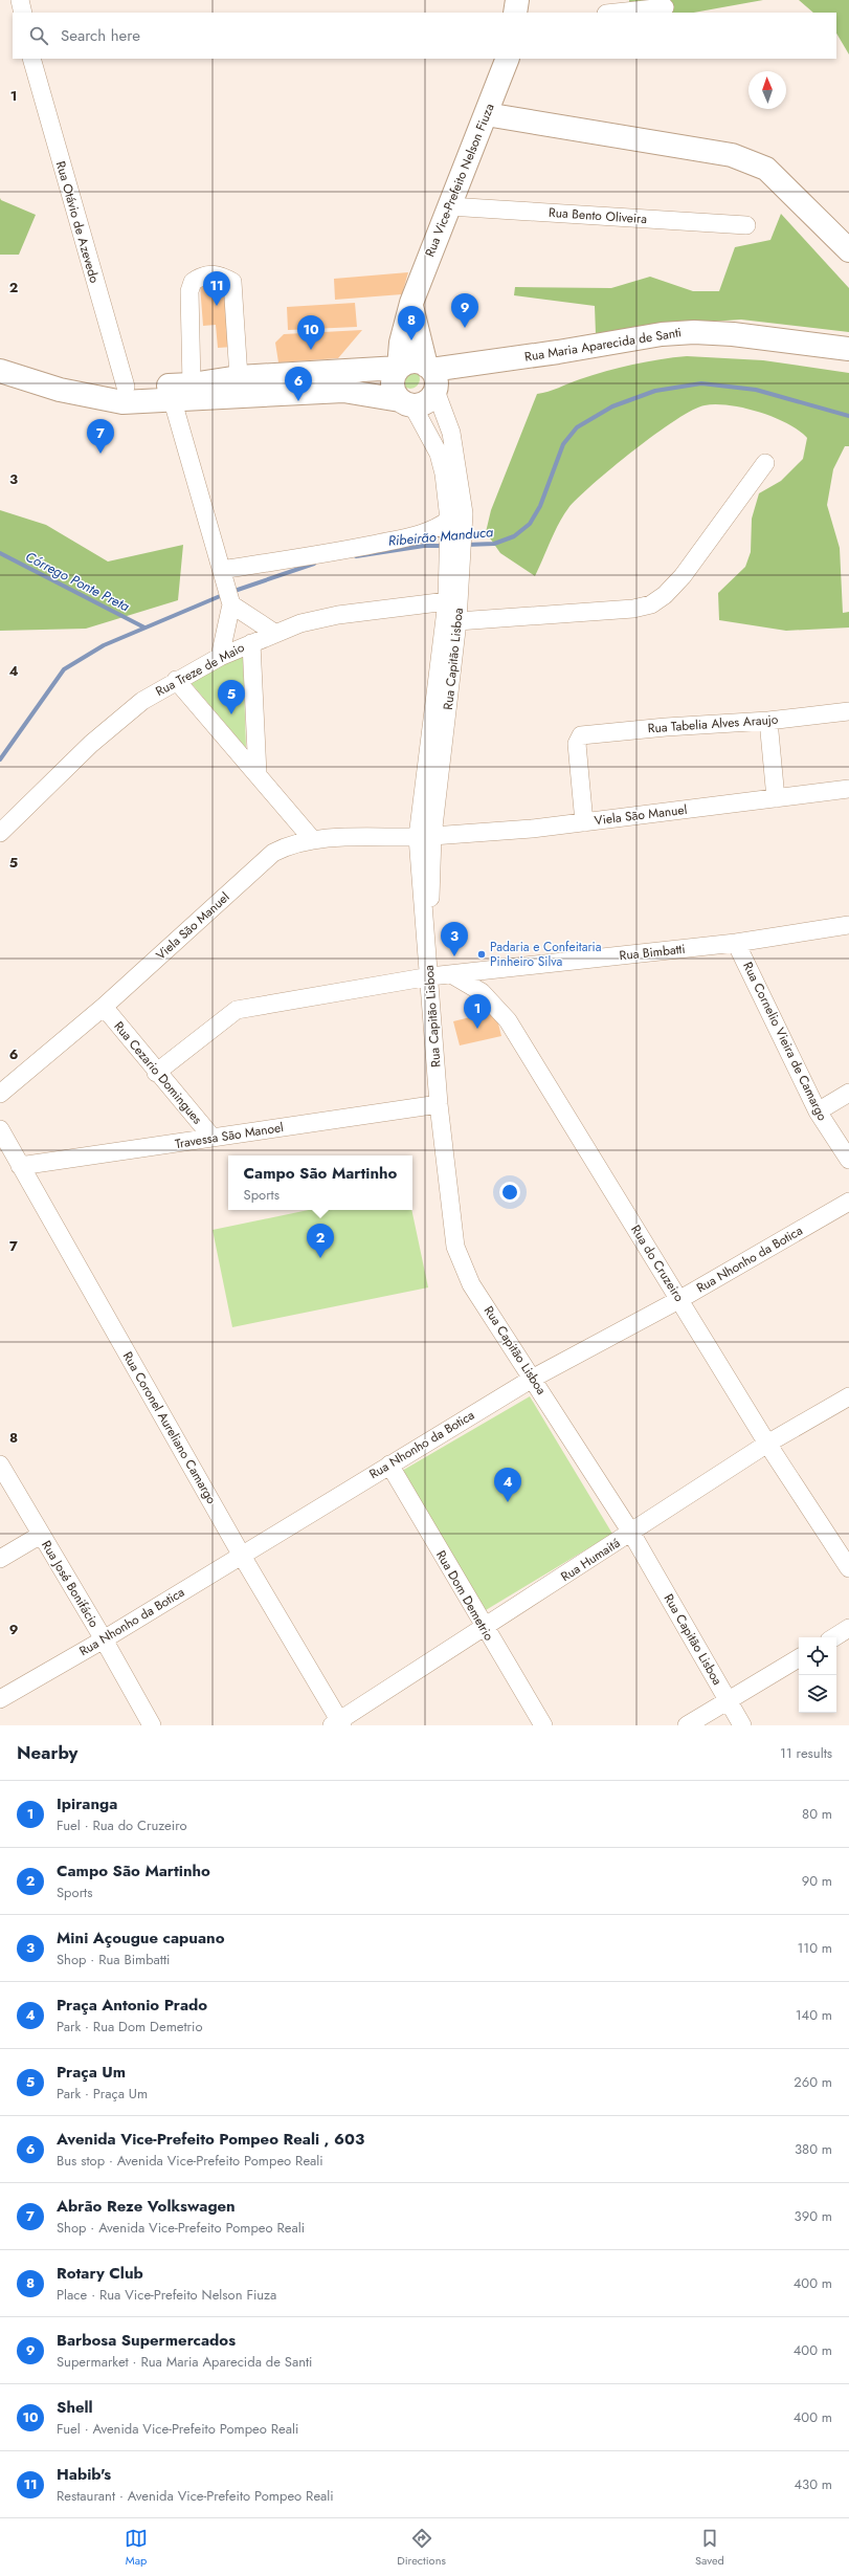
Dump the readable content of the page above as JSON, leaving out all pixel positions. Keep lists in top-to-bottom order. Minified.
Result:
{"streets":{"main road":["Rua Vice-Prefeito Nelson Fiuza","Rua Maria Aparecida de Santi"],"street":["Rua Bento Oliveira","Rua Otávio de Azevedo","Rua Capitão Lisboa","Rua Treze de Maio","Rua Tabelia Alves Araujo","Viela São Manuel","Rua Bimbatti","Rua Cornelio Vieira de Camargo","Rua Cezario Domingues","Travessa São Manoel","Rua Nhonho da Botica","Rua do Cruzeiro","Rua Coronel Aureliano Camargo","Rua Humaitá","Rua José Bonifácio","Rua Dom Demetrio"]},"crossings":[["Rua Vice-Prefeito Nelson Fiuza","Rua Bento Oliveira"],["Rua Vice-Prefeito Nelson Fiuza","Rua Maria Aparecida de Santi"],["Rua Vice-Prefeito Nelson Fiuza","Rua Capitão Lisboa"],["Rua Maria Aparecida de Santi","Rua Capitão Lisboa"],["Rua Capitão Lisboa","Rua Treze de Maio"],["Rua Capitão Lisboa","Viela São Manuel"],["Rua Capitão Lisboa","Rua Bimbatti"],["Rua Capitão Lisboa","Travessa São Manoel"],["Rua Capitão Lisboa","Rua Nhonho da Botica"],["Rua Capitão Lisboa","Rua Humaitá"],["Rua Tabelia Alves Araujo","Viela São Manuel"],["Viela São Manuel","Rua Cezario Domingues"],["Rua Bimbatti","Rua Cornelio Vieira de Camargo"],["Rua Bimbatti","Rua Cezario Domingues"],["Rua Bimbatti","Rua do Cruzeiro"],["Rua Cezario Domingues","Travessa São Manoel"],["Travessa São Manoel","Rua Coronel Aureliano Camargo"],["Rua Nhonho da Botica","Rua do Cruzeiro"],["Rua Nhonho da Botica","Rua Coronel Aureliano Camargo"],["Rua Nhonho da Botica","Rua José Bonifácio"],["Rua Nhonho da Botica","Rua Dom Demetrio"],["Rua do Cruzeiro","Rua Humaitá"],["Rua Coronel Aureliano Camargo","Rua Humaitá"],["Rua Humaitá","Rua Dom Demetrio"]],"water":["Ribeirão Manduca","Córrego Ponte Preta"],"places":["Padaria e Confeitaria Pinheiro Silva"],"north":"top","page":{"search":"Search here","pins":["11","9","8","10","6","7","5","3","1","2","4"],"popup":["Campo São Martinho","Sports"],"heading":["Nearby","11 results"],"list":[{"mark":"1","name":"Ipiranga","note":"Fuel · Rua do Cruzeiro","value":"80 m"},{"mark":"2","name":"Campo São Martinho","note":"Sports","value":"90 m"},{"mark":"3","name":"Mini Açougue capuano","note":"Shop · Rua Bimbatti","value":"110 m"},{"mark":"4","name":"Praça Antonio Prado","note":"Park · Rua Dom Demetrio","value":"140 m"},{"mark":"5","name":"Praça Um","note":"Park · Praça Um","value":"260 m"},{"mark":"6","name":"Avenida Vice-Prefeito Pompeo Reali , 603","note":"Bus stop · Avenida Vice-Prefeito Pompeo Reali","value":"380 m"},{"mark":"7","name":"Abrão Reze Volkswagen","note":"Shop · Avenida Vice-Prefeito Pompeo Reali","value":"390 m"},{"mark":"8","name":"Rotary Club","note":"Place · Rua Vice-Prefeito Nelson Fiuza","value":"400 m"},{"mark":"9","name":"Barbosa Supermercados","note":"Supermarket · Rua Maria Aparecida de Santi","value":"400 m"},{"mark":"10","name":"Shell","note":"Fuel · Avenida Vice-Prefeito Pompeo Reali","value":"400 m"},{"mark":"11","name":"Habib's","note":"Restaurant · Avenida Vice-Prefeito Pompeo Reali","value":"430 m"}],"nav":["Map","Directions","Saved"]},"grid":{"rows":["1","2","3","4","5","6","7","8","9"]}}
